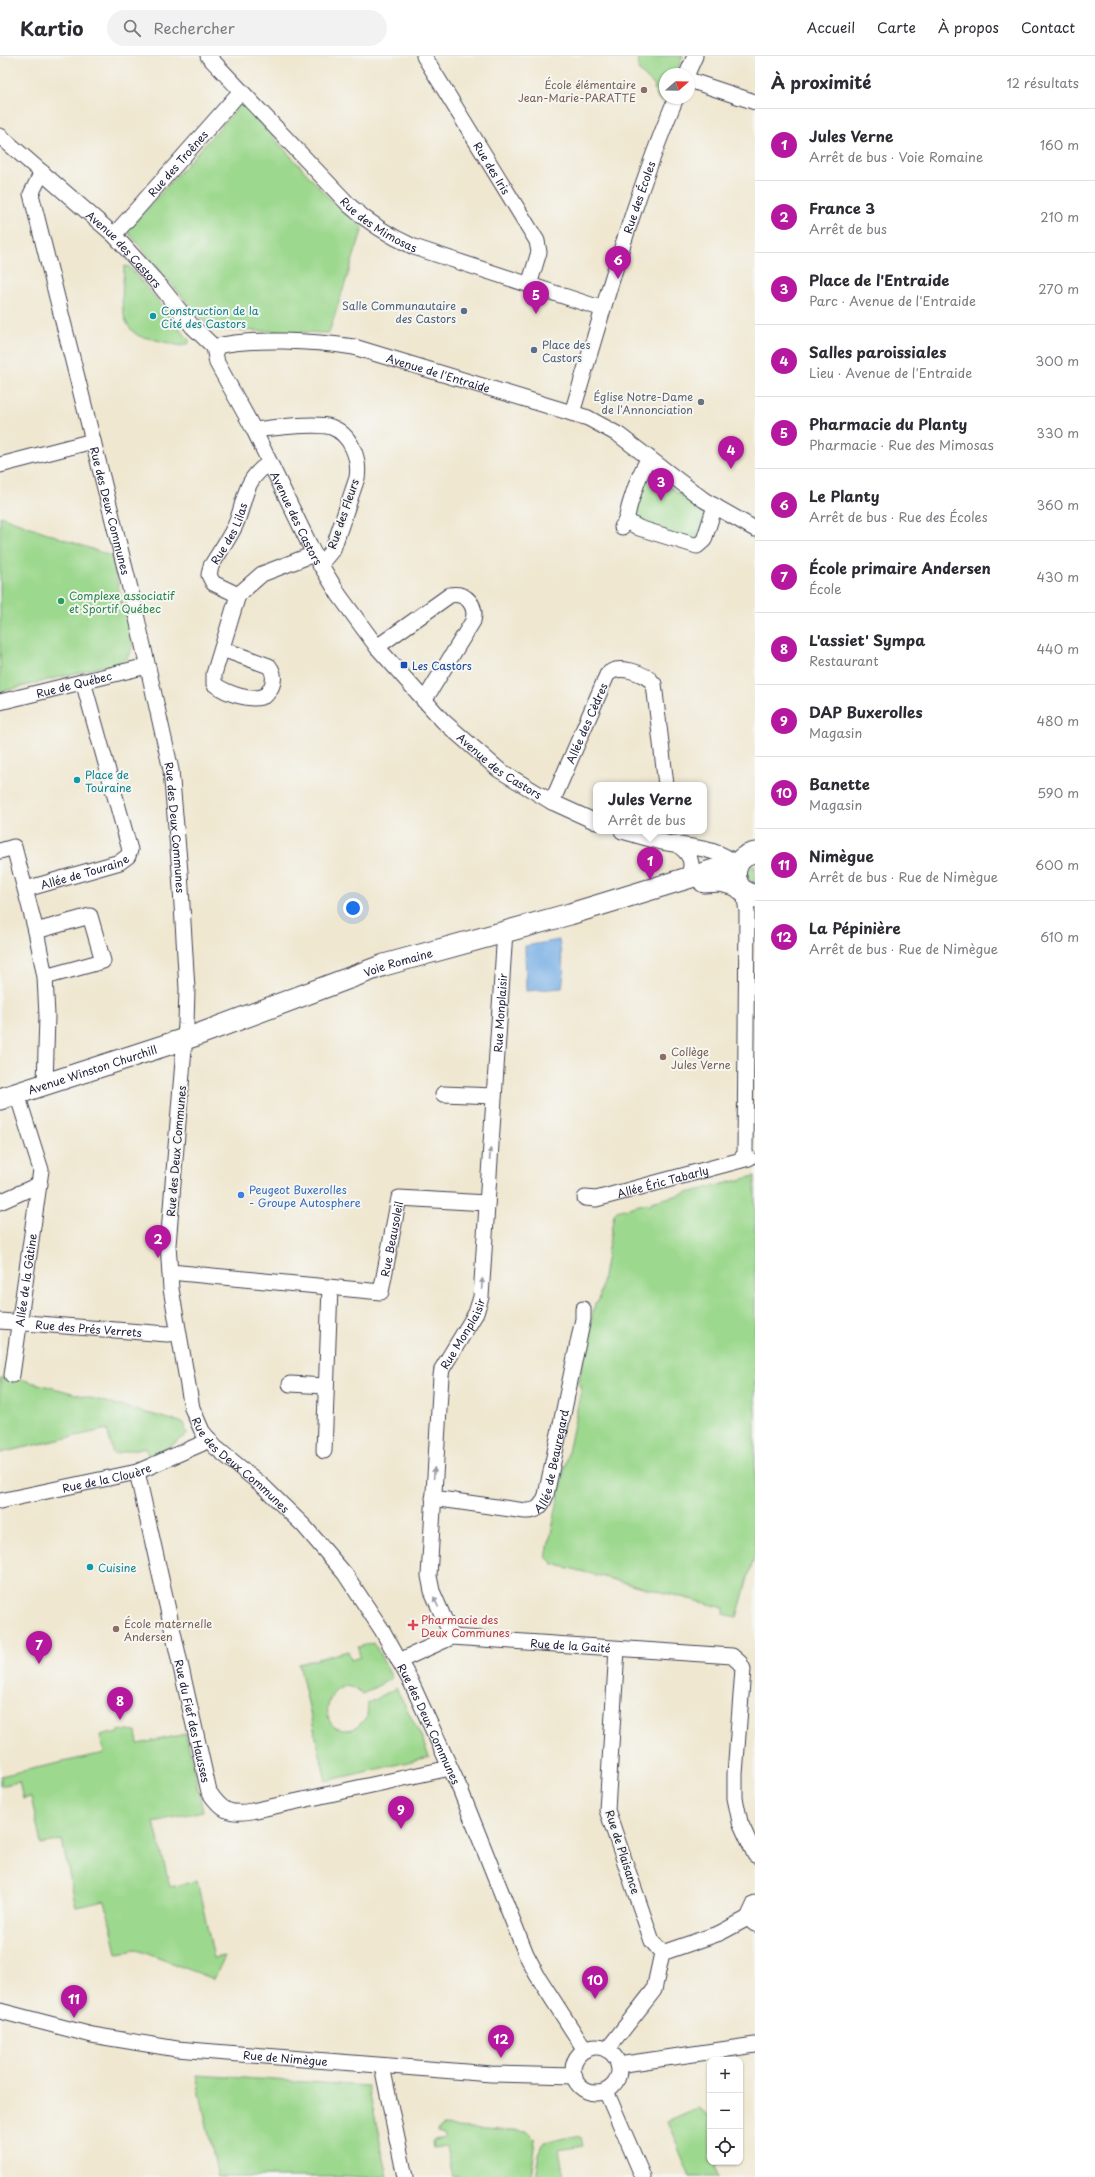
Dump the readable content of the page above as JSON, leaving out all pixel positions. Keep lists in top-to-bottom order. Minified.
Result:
{"streets":{"street":["Rue des Troênes","Rue des Iris","Rue des Écoles","Rue des Mimosas","Avenue des Castors","Avenue de l'Entraide","Rue des Deux Communes","Rue des Fleurs","Rue des Lilas","Rue de Québec","Allée des Cèdres","Allée de Touraine","Voie Romaine","Rue Monplaisir","Avenue Winston Churchill","Allée Éric Tabarly","Rue Beausoleil","Allée de la Gâtine","Rue des Prés Verrets","Allée de Beauregard","Rue de la Clouère","Rue de la Gaité","Rue du Fief des Hausses","Rue de Plaisance","Rue de Nimègue"]},"crossings":[["Rue des Troênes","Rue des Mimosas"],["Rue des Troênes","Avenue des Castors"],["Rue des Iris","Rue des Mimosas"],["Rue des Écoles","Rue des Mimosas"],["Rue des Écoles","Avenue de l'Entraide"],["Avenue des Castors","Avenue de l'Entraide"],["Avenue des Castors","Rue des Deux Communes"],["Avenue des Castors","Rue des Fleurs"],["Avenue des Castors","Rue des Lilas"],["Avenue des Castors","Allée des Cèdres"],["Rue des Deux Communes","Rue de Québec"],["Rue des Deux Communes","Voie Romaine"],["Rue des Deux Communes","Avenue Winston Churchill"],["Rue des Deux Communes","Rue Beausoleil"],["Rue des Deux Communes","Rue des Prés Verrets"],["Rue des Deux Communes","Rue de la Clouère"],["Rue des Deux Communes","Rue de la Gaité"],["Rue des Deux Communes","Rue du Fief des Hausses"],["Rue des Deux Communes","Rue de Nimègue"],["Rue de Québec","Allée de Touraine"],["Voie Romaine","Rue Monplaisir"],["Voie Romaine","Avenue Winston Churchill"],["Rue Monplaisir","Rue Beausoleil"],["Rue Monplaisir","Allée de Beauregard"],["Rue Monplaisir","Rue de la Gaité"],["Avenue Winston Churchill","Allée de la Gâtine"],["Allée de la Gâtine","Rue des Prés Verrets"],["Rue de la Clouère","Rue du Fief des Hausses"],["Rue de la Gaité","Rue de Plaisance"]],"one_way":["Rue Monplaisir"],"places":{"other":["École élémentaire Jean-Marie-PARATTE","Salle Communautaire des Castors","Construction de la Cité des Castors","Place des Castors","Église Notre-Dame de l'Annonciation","Complexe associatif et Sportif Québec","Place de Touraine","Collège Jules Verne","Peugeot Buxerolles - Groupe Autosphere","Cuisine","École maternelle Andersen"],"transit":["Les Castors"],"health":["Pharmacie des Deux Communes"]},"north":"right","page":{"header":"Kartio","search":"Rechercher","nav":["Accueil","Carte","À propos","Contact"],"heading":["À proximité","12 résultats"],"list":[{"mark":"1","name":"Jules Verne","note":"Arrêt de bus · Voie Romaine","value":"160 m"},{"mark":"2","name":"France 3","note":"Arrêt de bus","value":"210 m"},{"mark":"3","name":"Place de l'Entraide","note":"Parc · Avenue de l'Entraide","value":"270 m"},{"mark":"4","name":"Salles paroissiales","note":"Lieu · Avenue de l'Entraide","value":"300 m"},{"mark":"5","name":"Pharmacie du Planty","note":"Pharmacie · Rue des Mimosas","value":"330 m"},{"mark":"6","name":"Le Planty","note":"Arrêt de bus · Rue des Écoles","value":"360 m"},{"mark":"7","name":"École primaire Andersen","note":"École","value":"430 m"},{"mark":"8","name":"L'assiet' Sympa","note":"Restaurant","value":"440 m"},{"mark":"9","name":"DAP Buxerolles","note":"Magasin","value":"480 m"},{"mark":"10","name":"Banette","note":"Magasin","value":"590 m"},{"mark":"11","name":"Nimègue","note":"Arrêt de bus · Rue de Nimègue","value":"600 m"},{"mark":"12","name":"La Pépinière","note":"Arrêt de bus · Rue de Nimègue","value":"610 m"}],"pins":["6","5","4","3","1","2","7","8","9","10","11","12"],"popup":["Jules Verne","Arrêt de bus"],"map_buttons":["+","−"]}}
